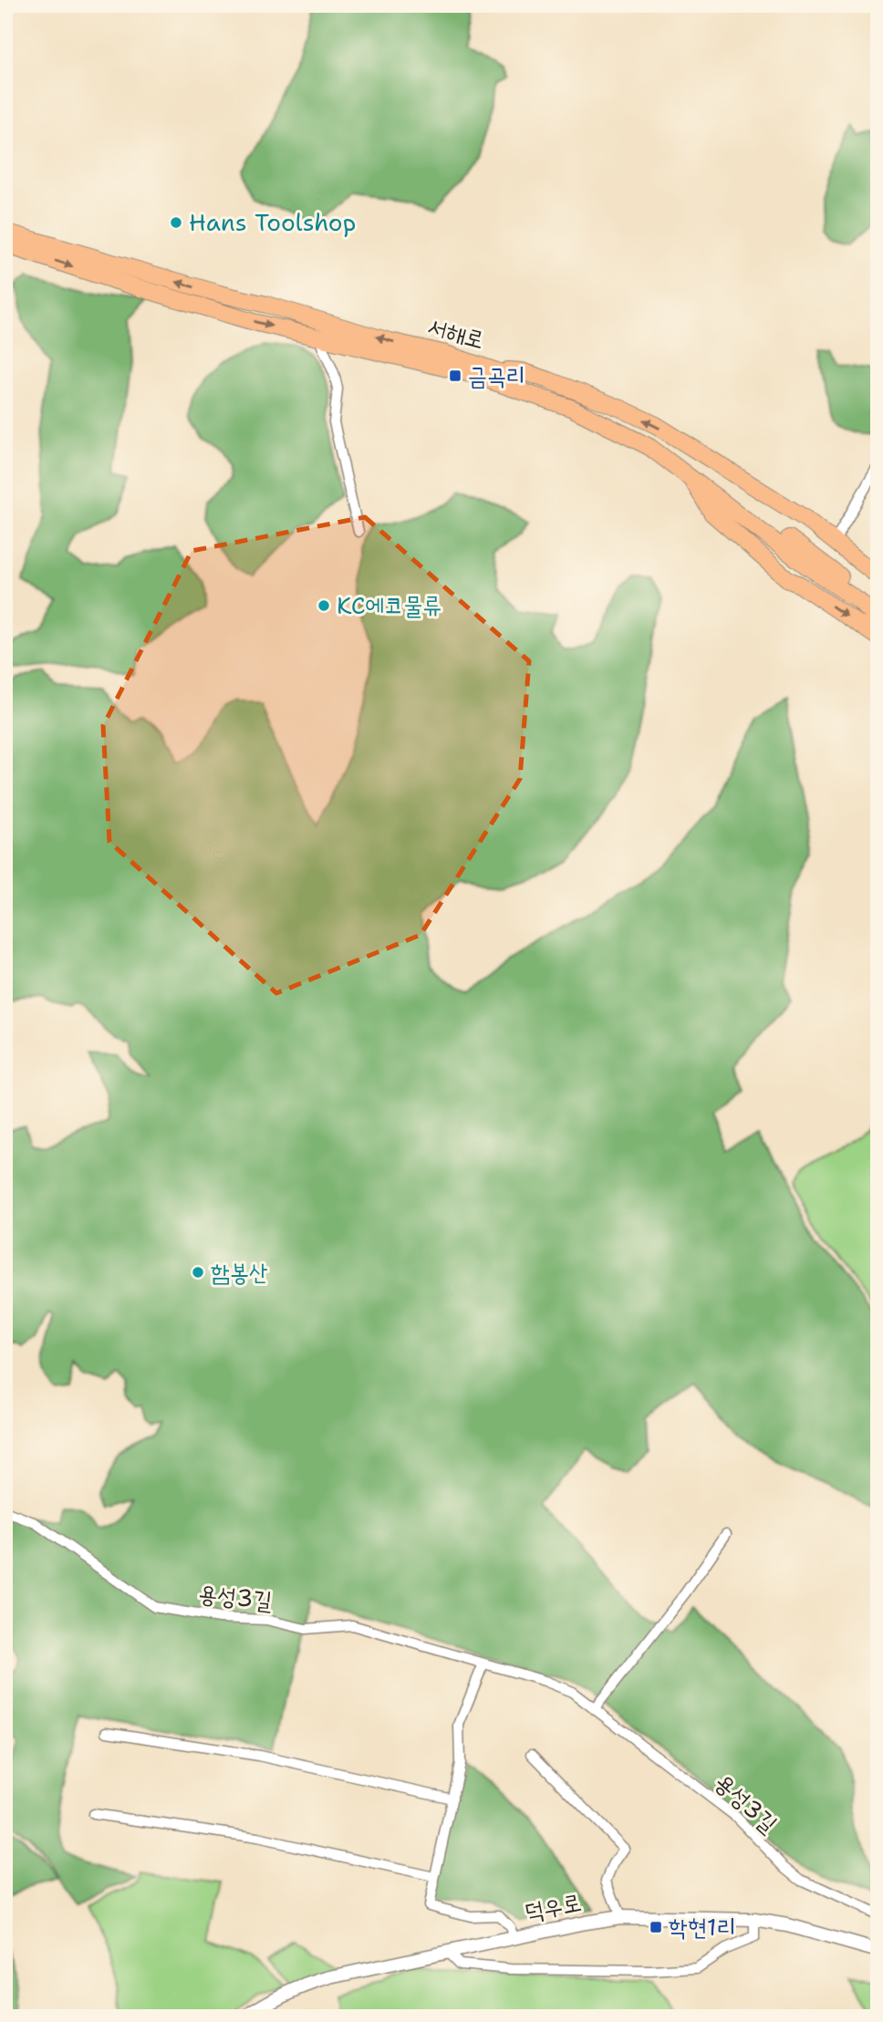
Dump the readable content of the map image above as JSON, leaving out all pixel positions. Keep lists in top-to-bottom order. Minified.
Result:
{"streets":{"main road":["서해로"],"street":["용성3길","덕우로"]},"places":{"other":["Hans Toolshop","KC에코물류","함봉산"],"transit":["금곡리","학현1리"]}}
